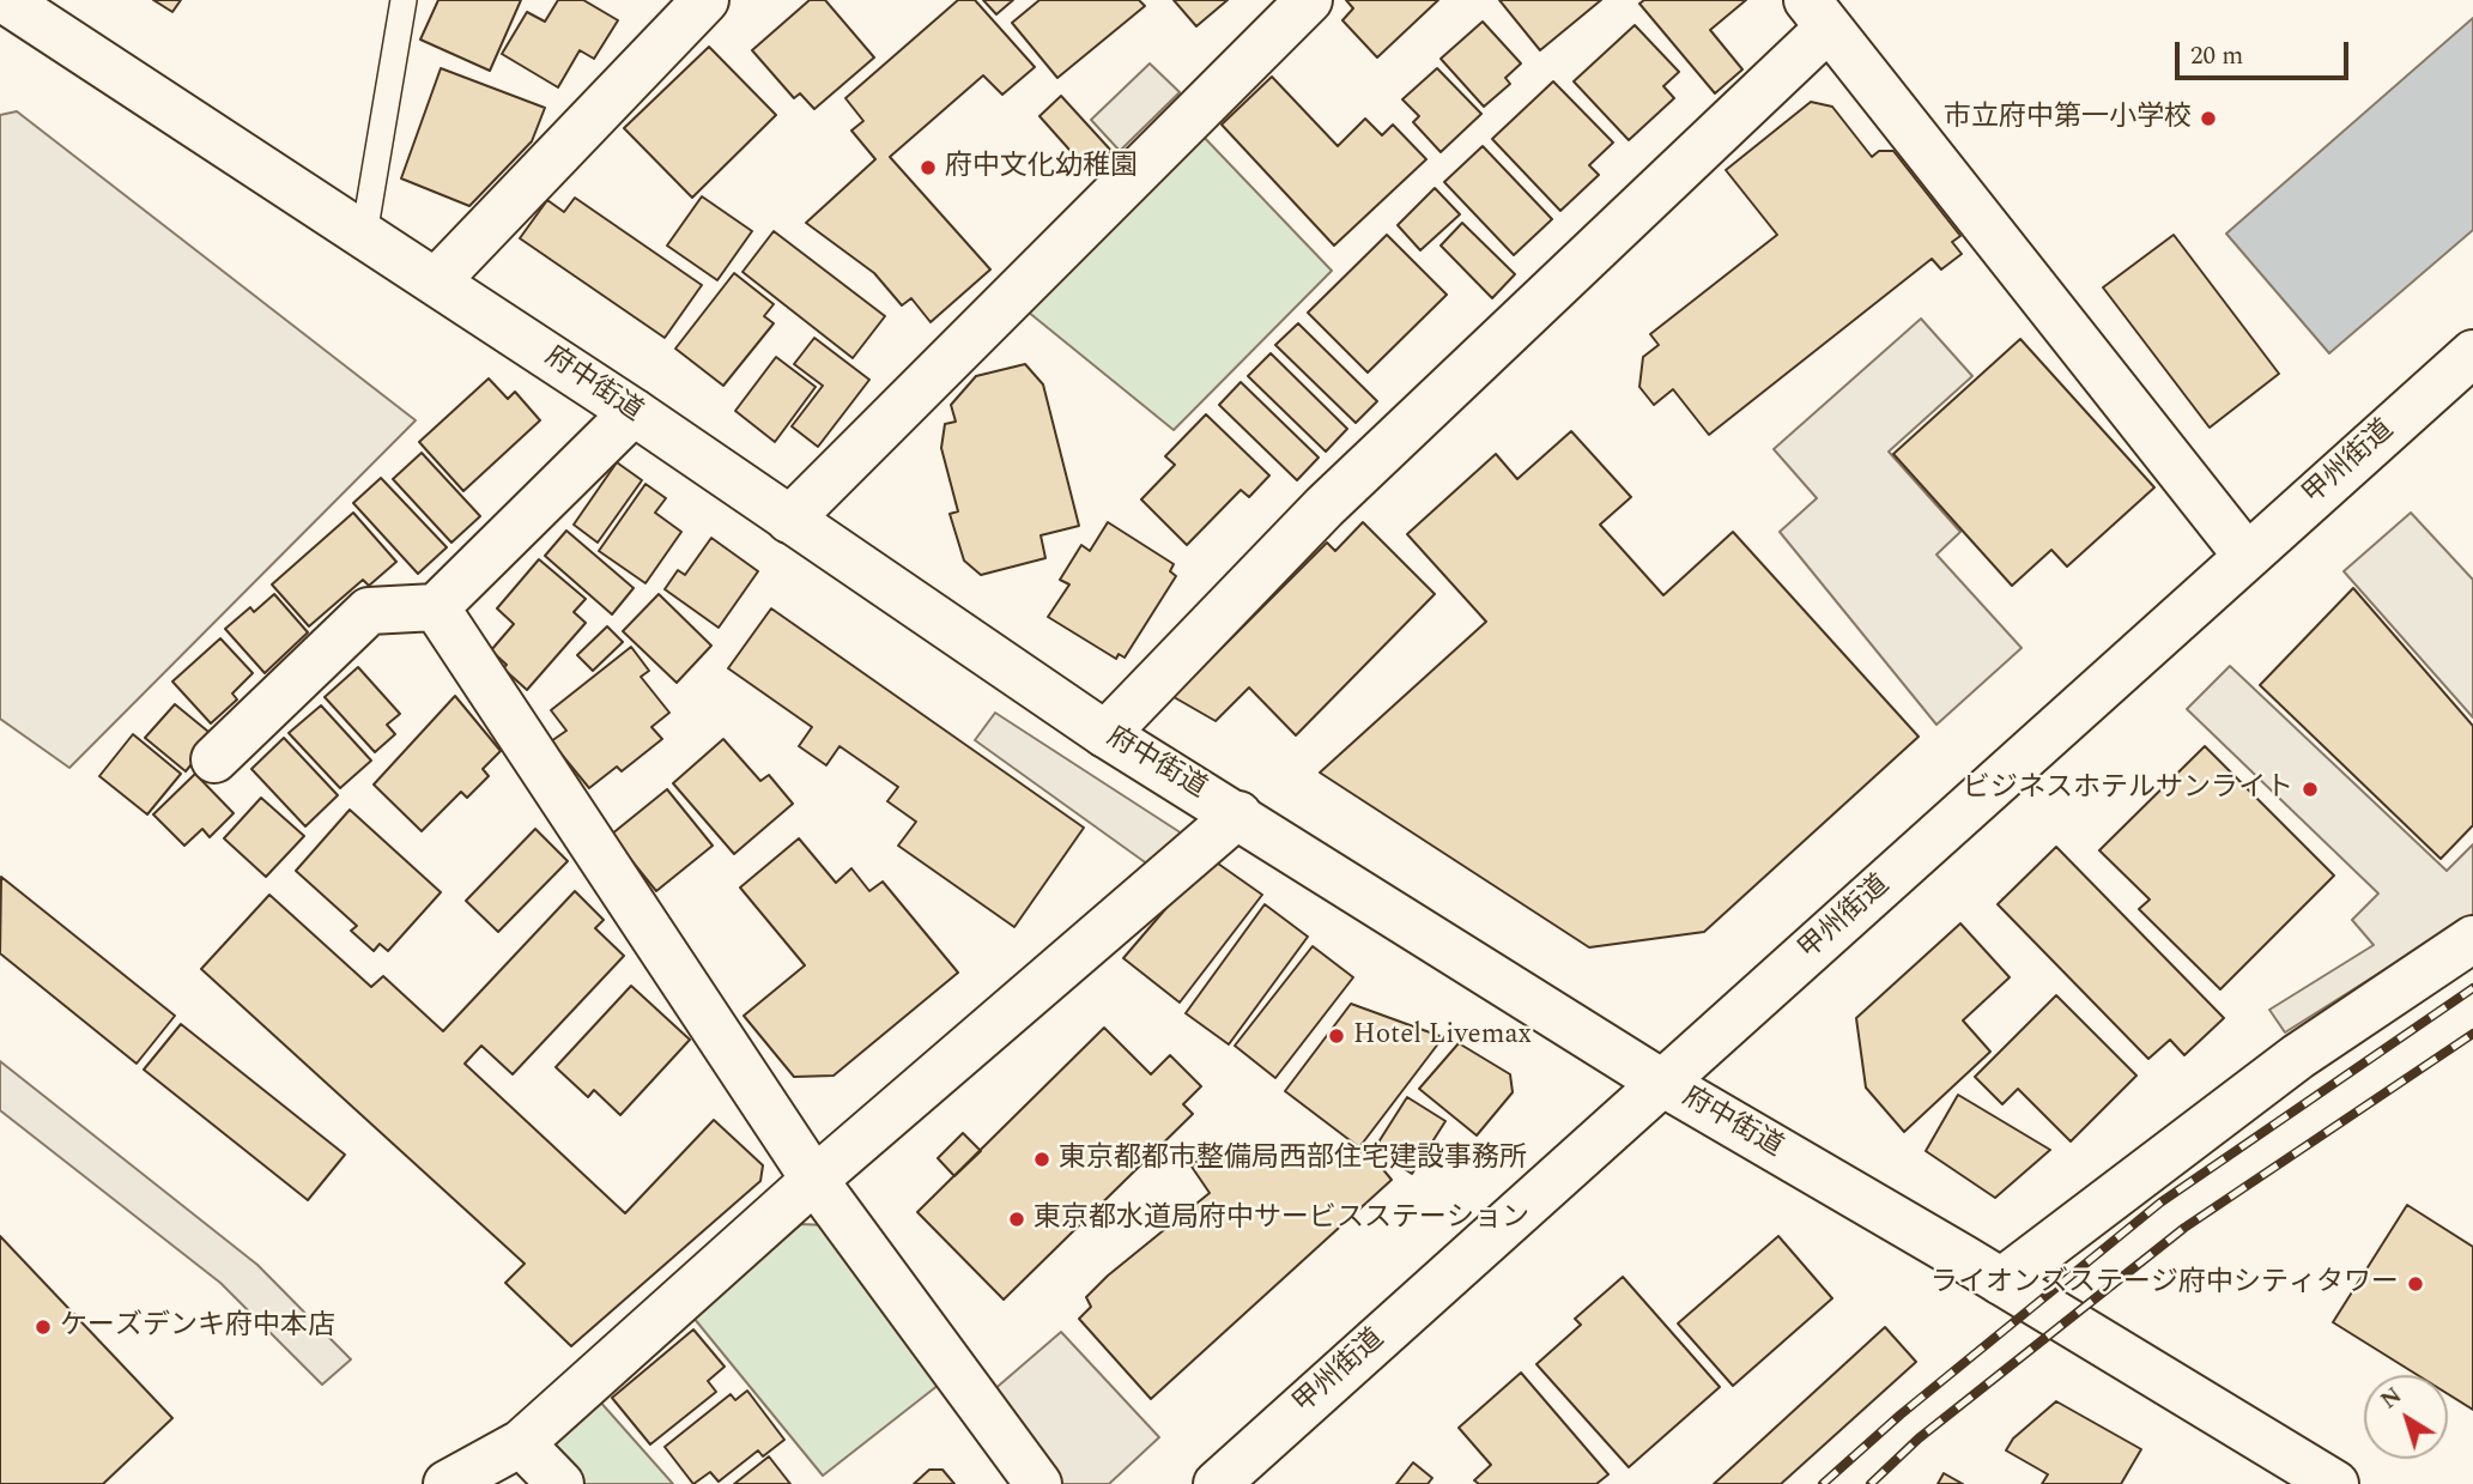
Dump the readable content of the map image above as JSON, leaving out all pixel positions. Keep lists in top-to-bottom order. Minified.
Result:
{"streets":{"main road":["府中街道","甲州街道"]},"crossings":[["府中街道","甲州街道"]],"places":["市立府中第一小学校","府中文化幼稚園","ビジネスホテルサンライト","Hotel Livemax","東京都都市整備局西部住宅建設事務所","東京都水道局府中サービスステーション","ライオンズステージ府中シティタワー","ケーズデンキ府中本店"],"scale_bar":"20 m","north":"top left"}
